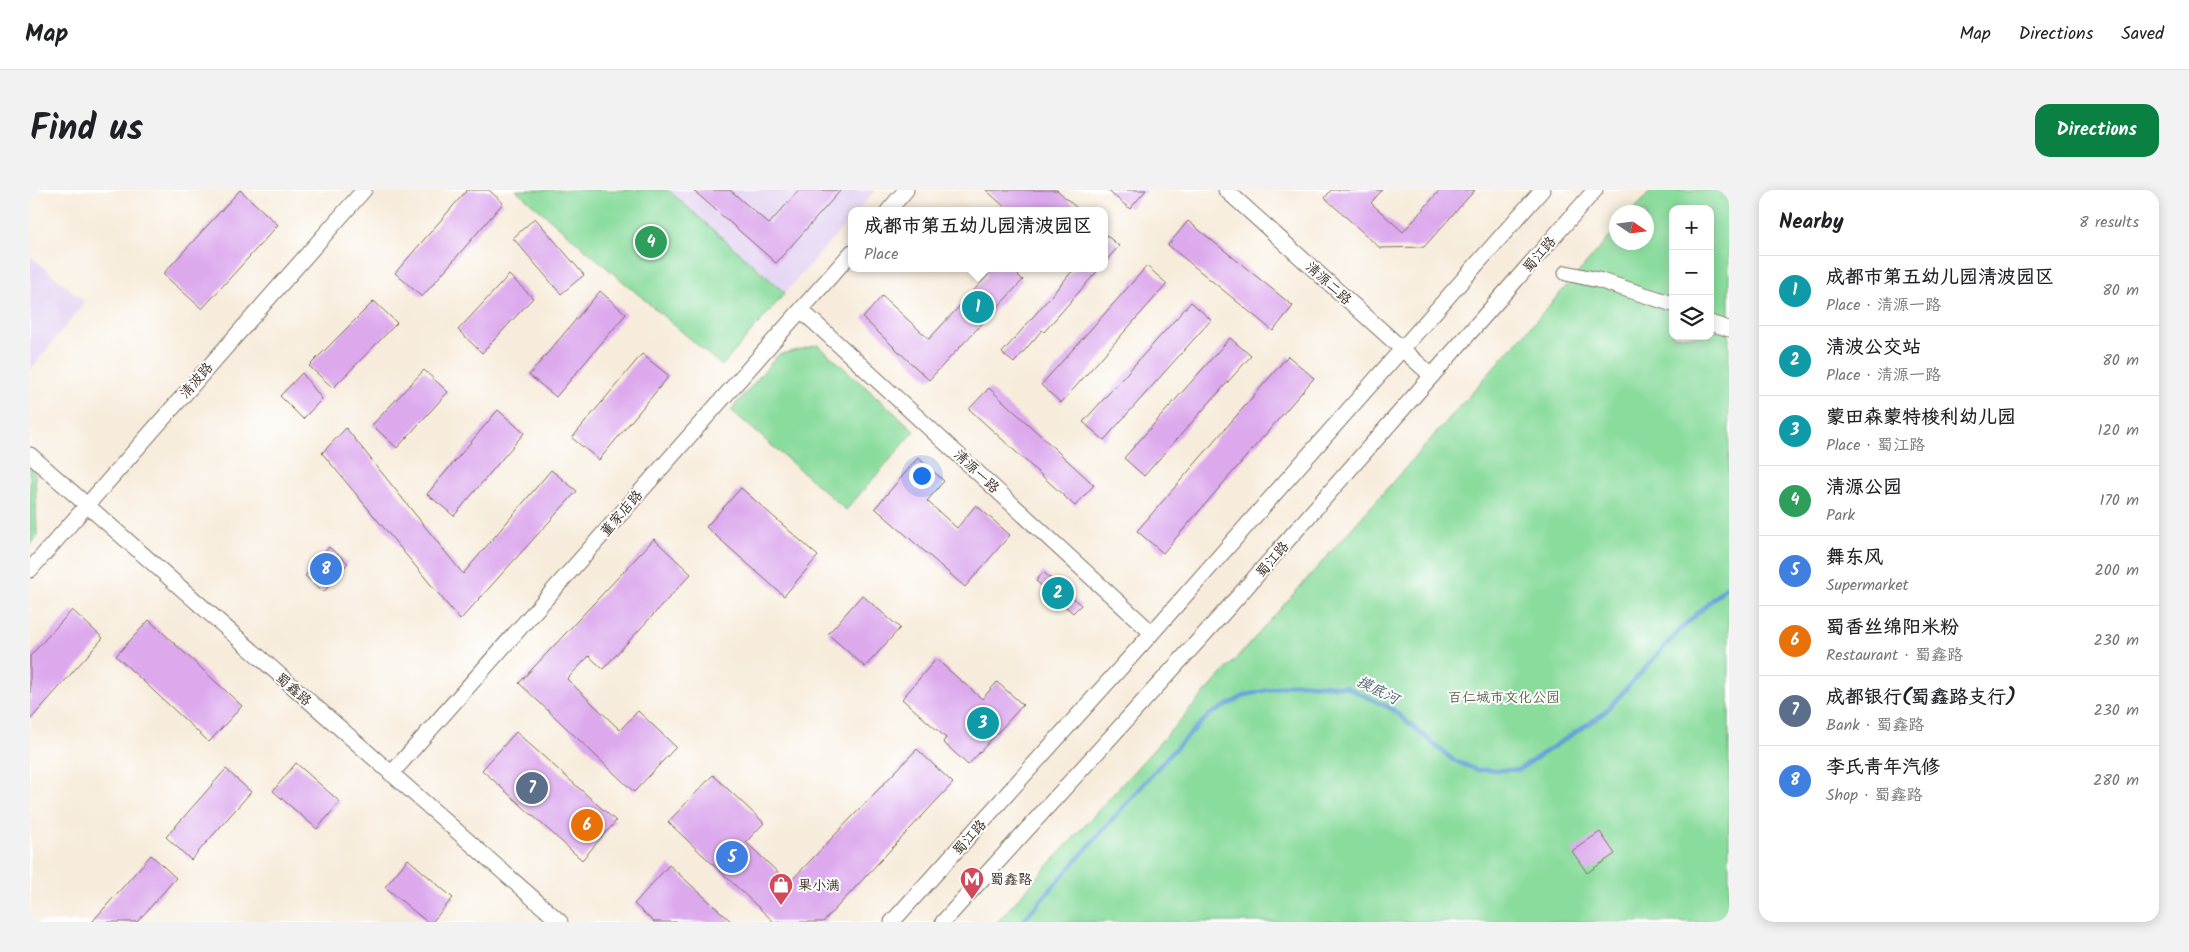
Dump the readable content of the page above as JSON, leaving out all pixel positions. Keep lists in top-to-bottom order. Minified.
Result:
{"streets":{"street":["蜀江路","清源二路","清波路","清源一路","董家店路","蜀鑫路"]},"crossings":[["蜀江路","清源二路"],["蜀江路","清源一路"],["清波路","蜀鑫路"],["清源一路","董家店路"],["董家店路","蜀鑫路"]],"water":["摸底河"],"parks":["百仁城市文化公园"],"places":{"metro station":["蜀鑫路"],"shop":["果小满"]},"north":"right","page":{"header":"Map","nav":["Map","Directions","Saved"],"title":"Find us","buttons":"Directions","heading":["Nearby","8 results"],"map_buttons":["+","−"],"popup":["成都市第五幼儿园清波园区","Place"],"pins":["4","1","8","2","3","7","6","5"],"list":[{"mark":"1","name":"成都市第五幼儿园清波园区","note":"Place · 清源一路","value":"80 m"},{"mark":"2","name":"清波公交站","note":"Place · 清源一路","value":"80 m"},{"mark":"3","name":"蒙田森蒙特梭利幼儿园","note":"Place · 蜀江路","value":"120 m"},{"mark":"4","name":"清源公园","note":"Park","value":"170 m"},{"mark":"5","name":"舞东风","note":"Supermarket","value":"200 m"},{"mark":"6","name":"蜀香丝绵阳米粉","note":"Restaurant · 蜀鑫路","value":"230 m"},{"mark":"7","name":"成都银行(蜀鑫路支行)","note":"Bank · 蜀鑫路","value":"230 m"},{"mark":"8","name":"李氏青年汽修","note":"Shop · 蜀鑫路","value":"280 m"}]}}
